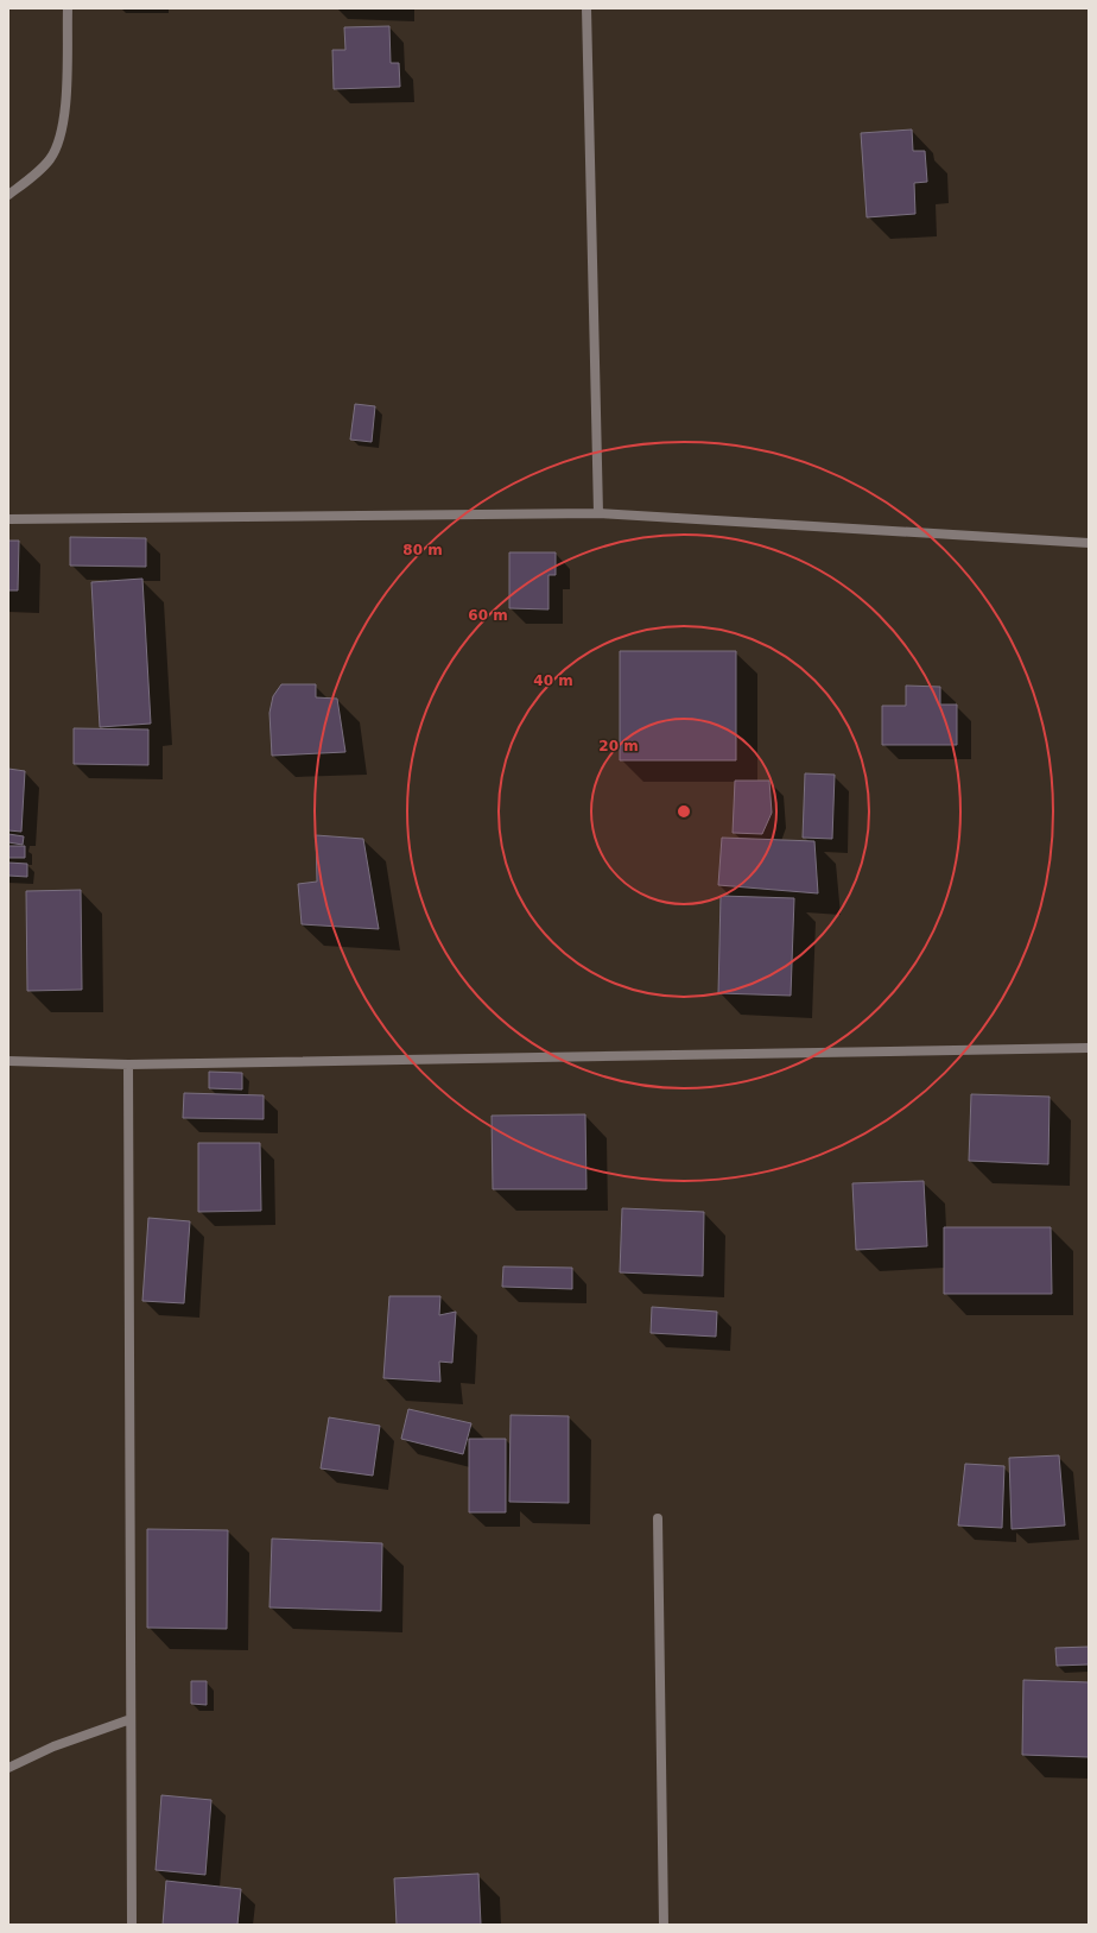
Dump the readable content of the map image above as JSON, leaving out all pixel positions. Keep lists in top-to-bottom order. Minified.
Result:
{"rings":["80 m","60 m","40 m","20 m"]}
